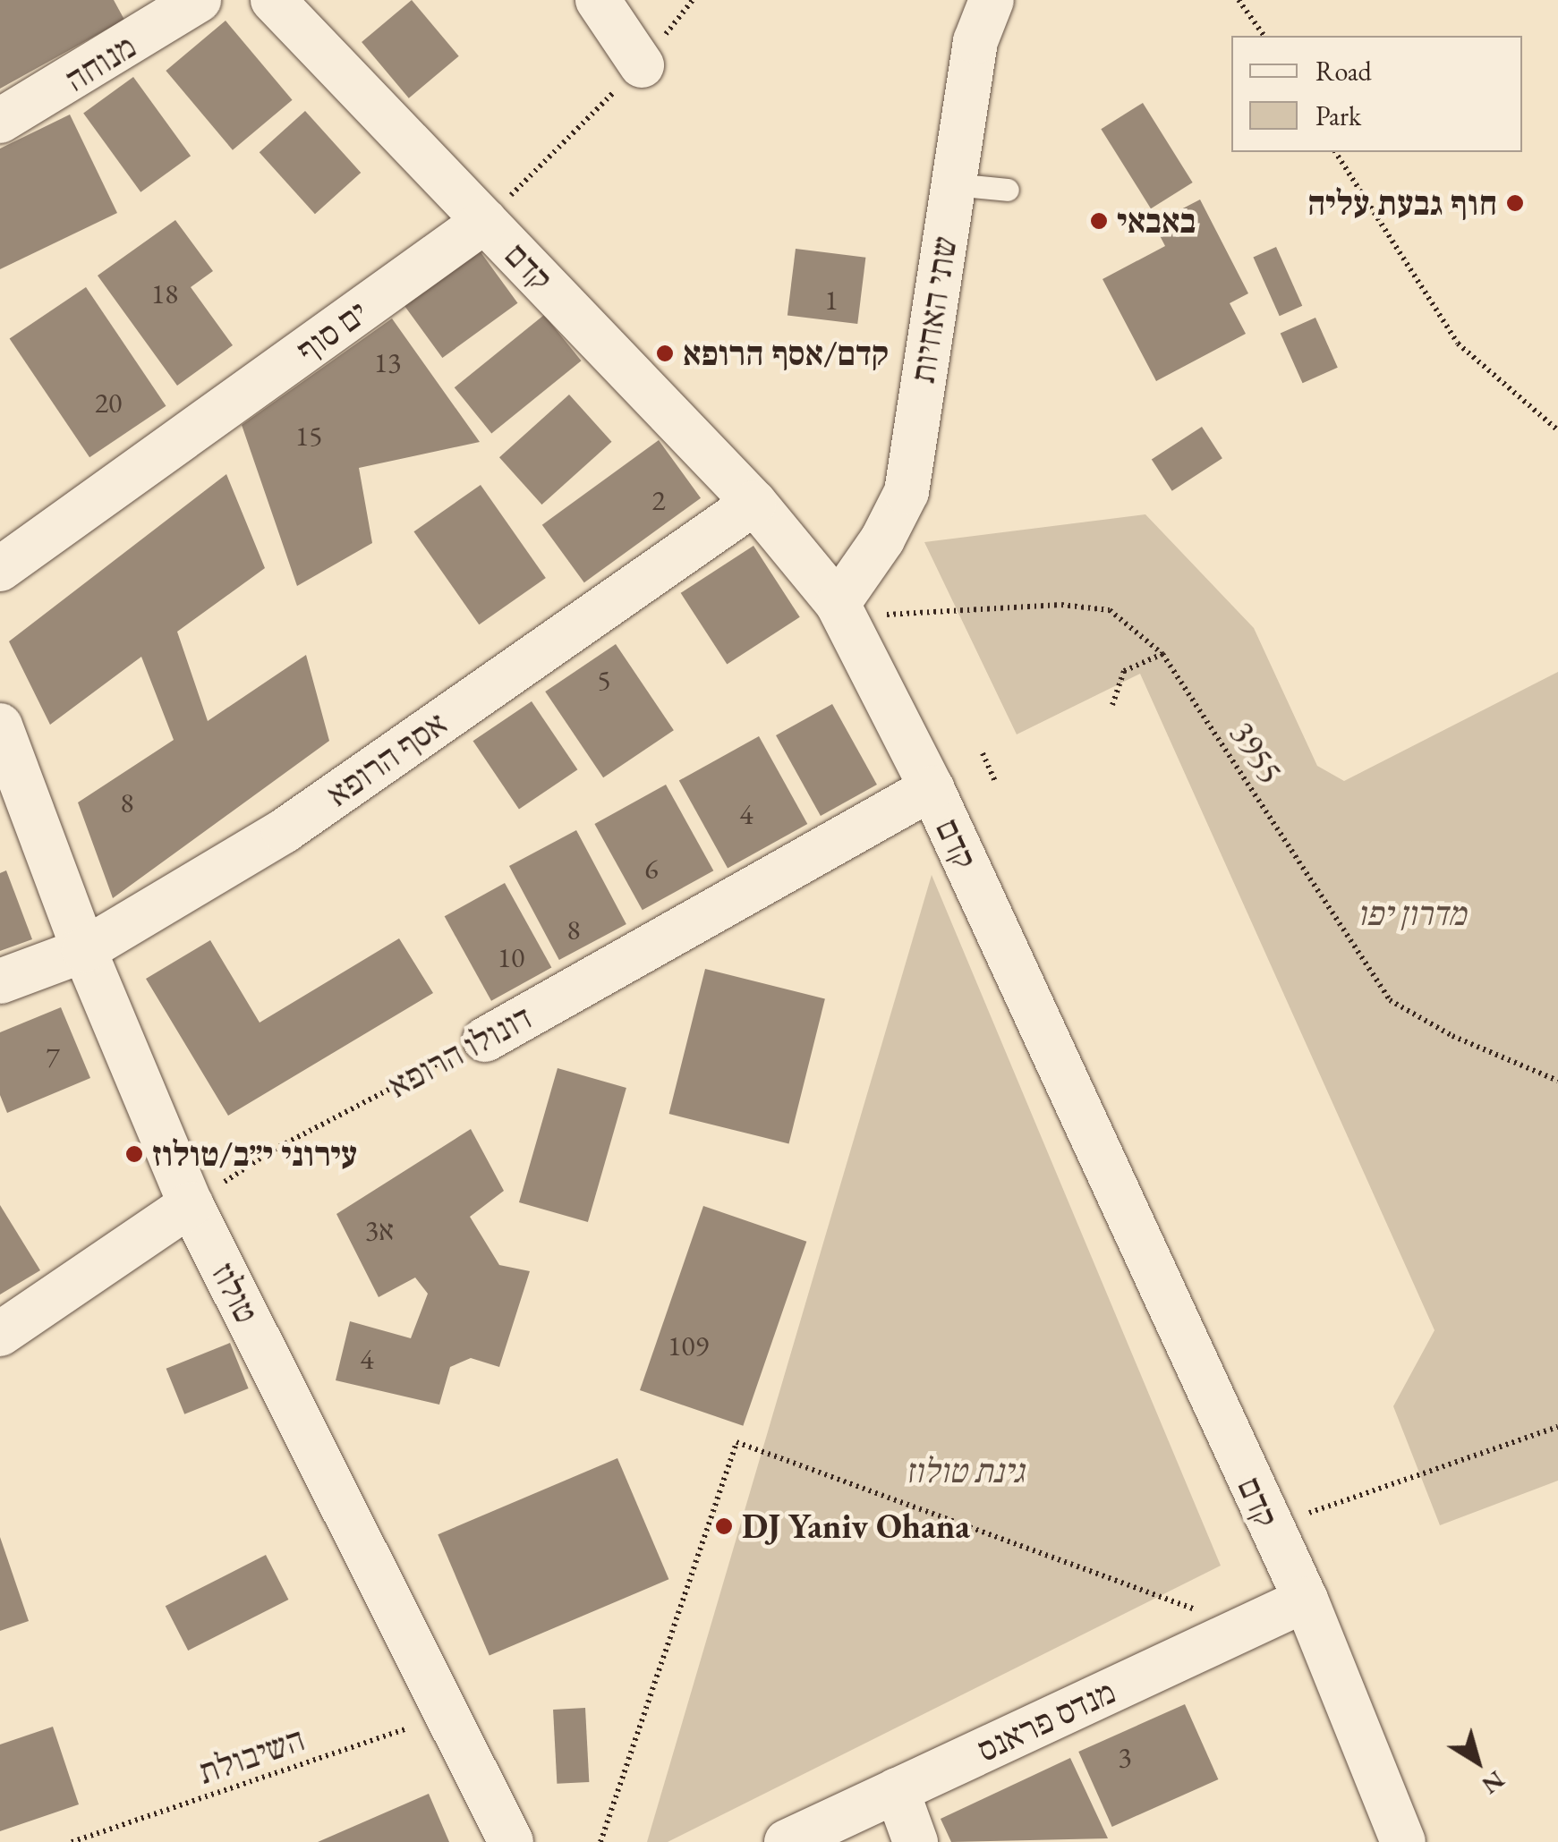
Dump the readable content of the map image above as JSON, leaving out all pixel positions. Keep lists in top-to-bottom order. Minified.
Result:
{"streets":{"street":["מנוחה","קדם","שתי האחיות","ים סוף","אסף הרופא","דונולו הרופא","טולוז","מנדס פראנס"],"path":["3955","השיבולת"]},"crossings":[["קדם","שתי האחיות"],["קדם","ים סוף"],["קדם","3955"],["קדם","אסף הרופא"],["קדם","דונולו הרופא"],["קדם","מנדס פראנס"],["שתי האחיות","3955"],["אסף הרופא","טולוז"],["דונולו הרופא","טולוז"],["טולוז","השיבולת"]],"parks":["מדרון יפו","גינת טולוז"],"places":["חוף גבעת עליה","באבאי","קדם/אסף הרופא","עירוני י״ב/טולוז","DJ Yaniv Ohana"],"house_numbers":["18","1","13","20","15","2","5","8","4","6","8","10","7","3א","109","4","3"],"legend":["Road","Park"],"north":"bottom right"}
